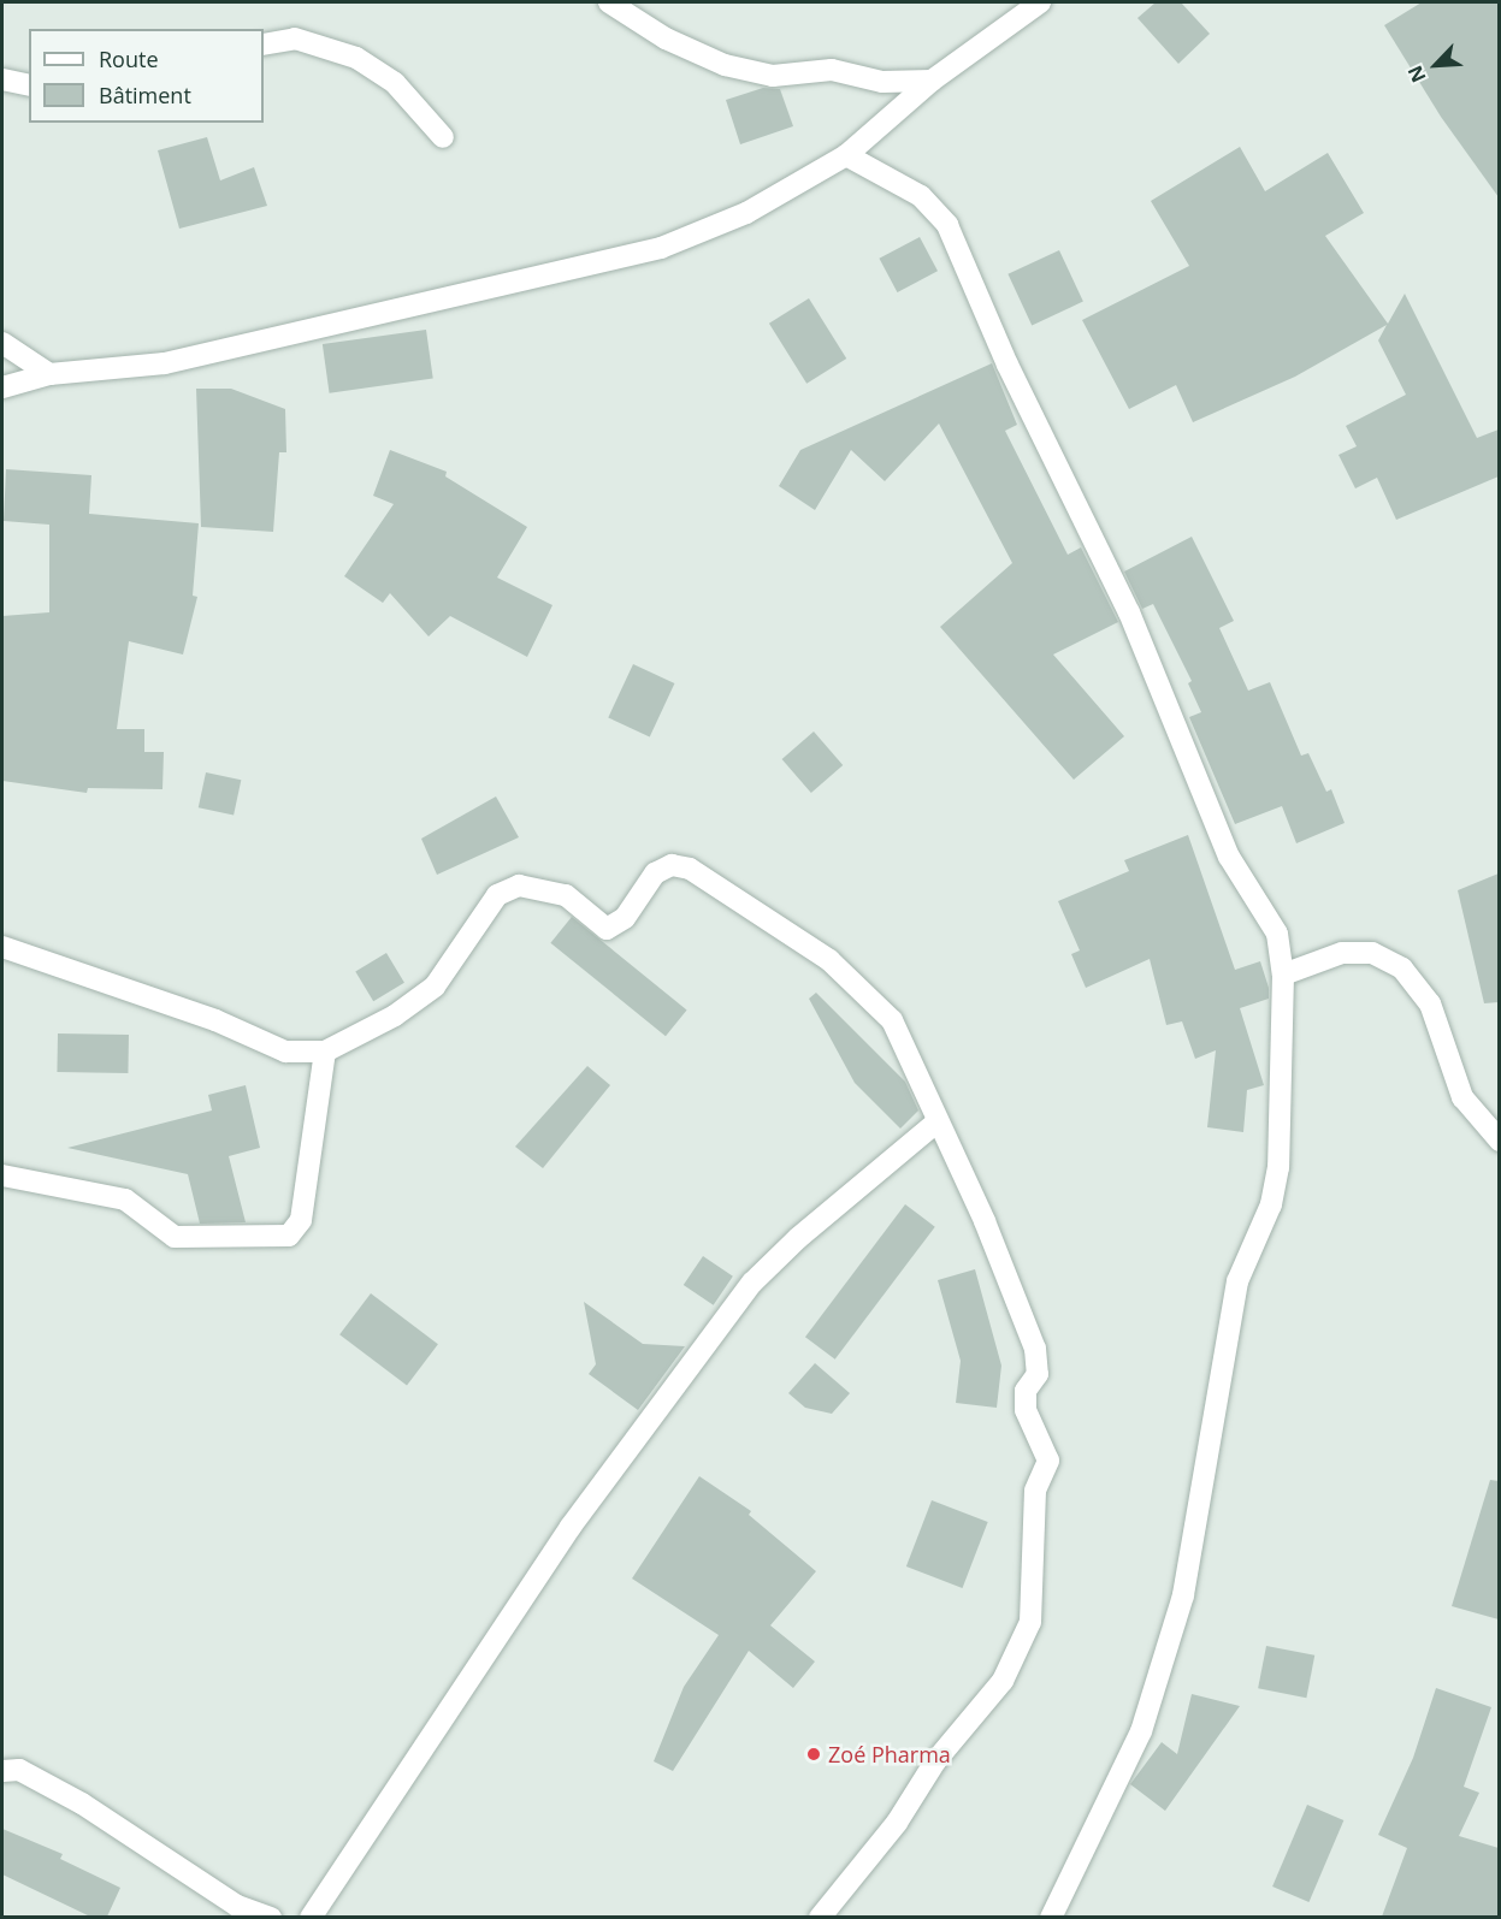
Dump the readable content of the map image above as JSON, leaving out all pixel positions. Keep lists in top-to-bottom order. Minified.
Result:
{"places":["Zoé Pharma"],"legend":["Route","Bâtiment"],"north":"bottom left"}
